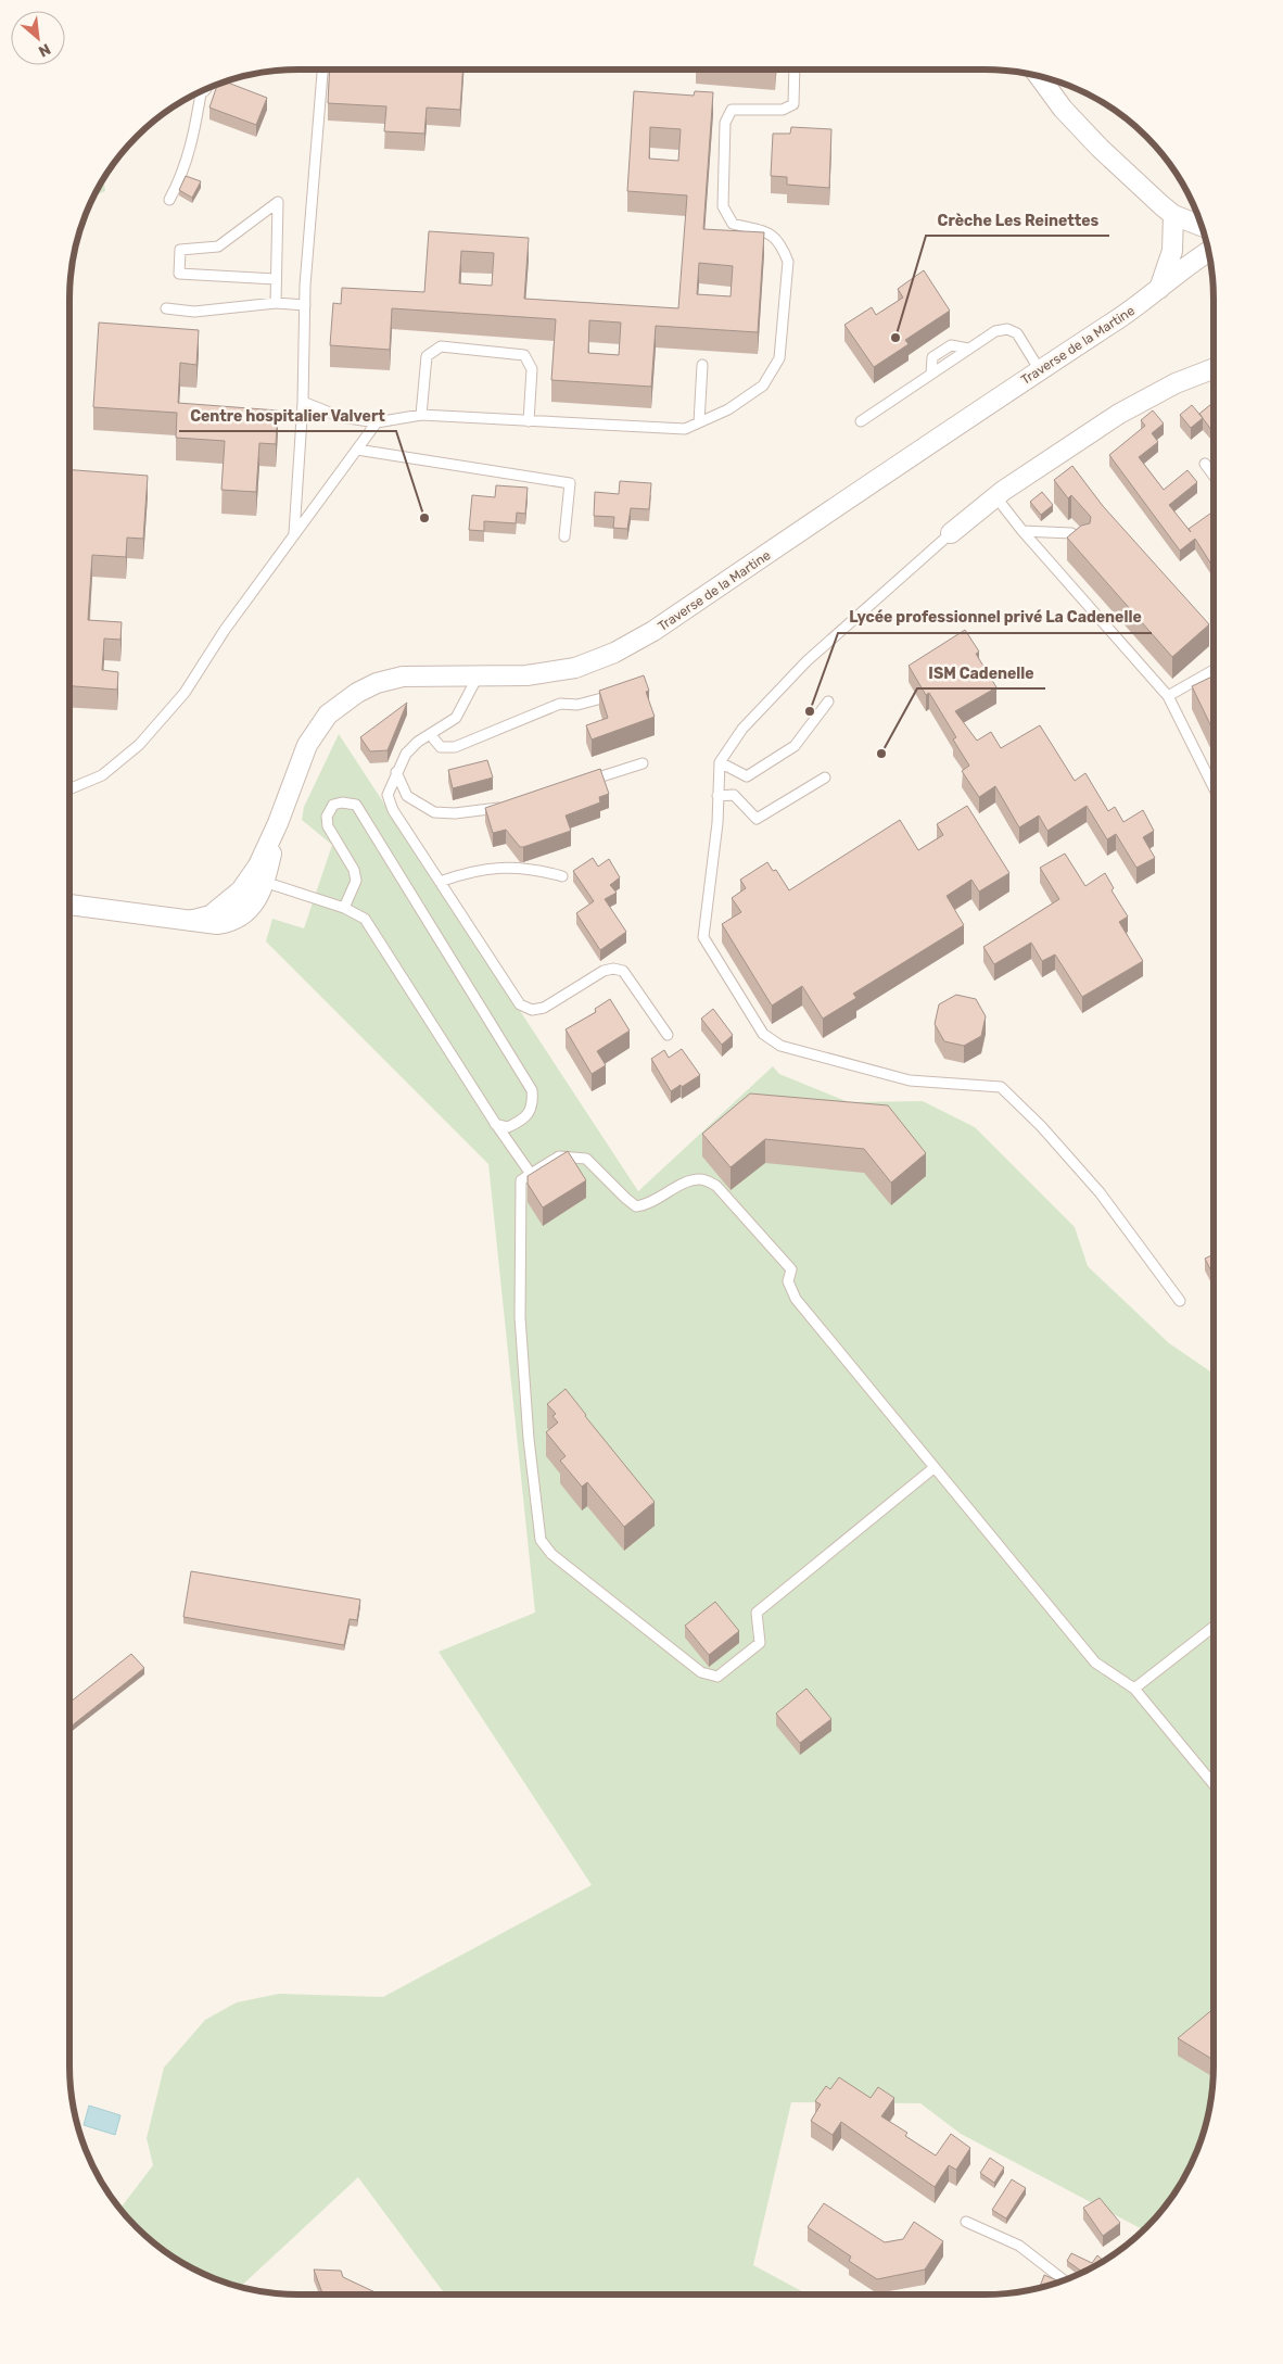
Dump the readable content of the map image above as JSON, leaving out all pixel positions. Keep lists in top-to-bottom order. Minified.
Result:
{"streets":{"street":["Traverse de la Martine"]},"places":["Crèche Les Reinettes","Centre hospitalier Valvert","Lycée professionnel privé La Cadenelle","ISM Cadenelle"],"north":"bottom right"}
